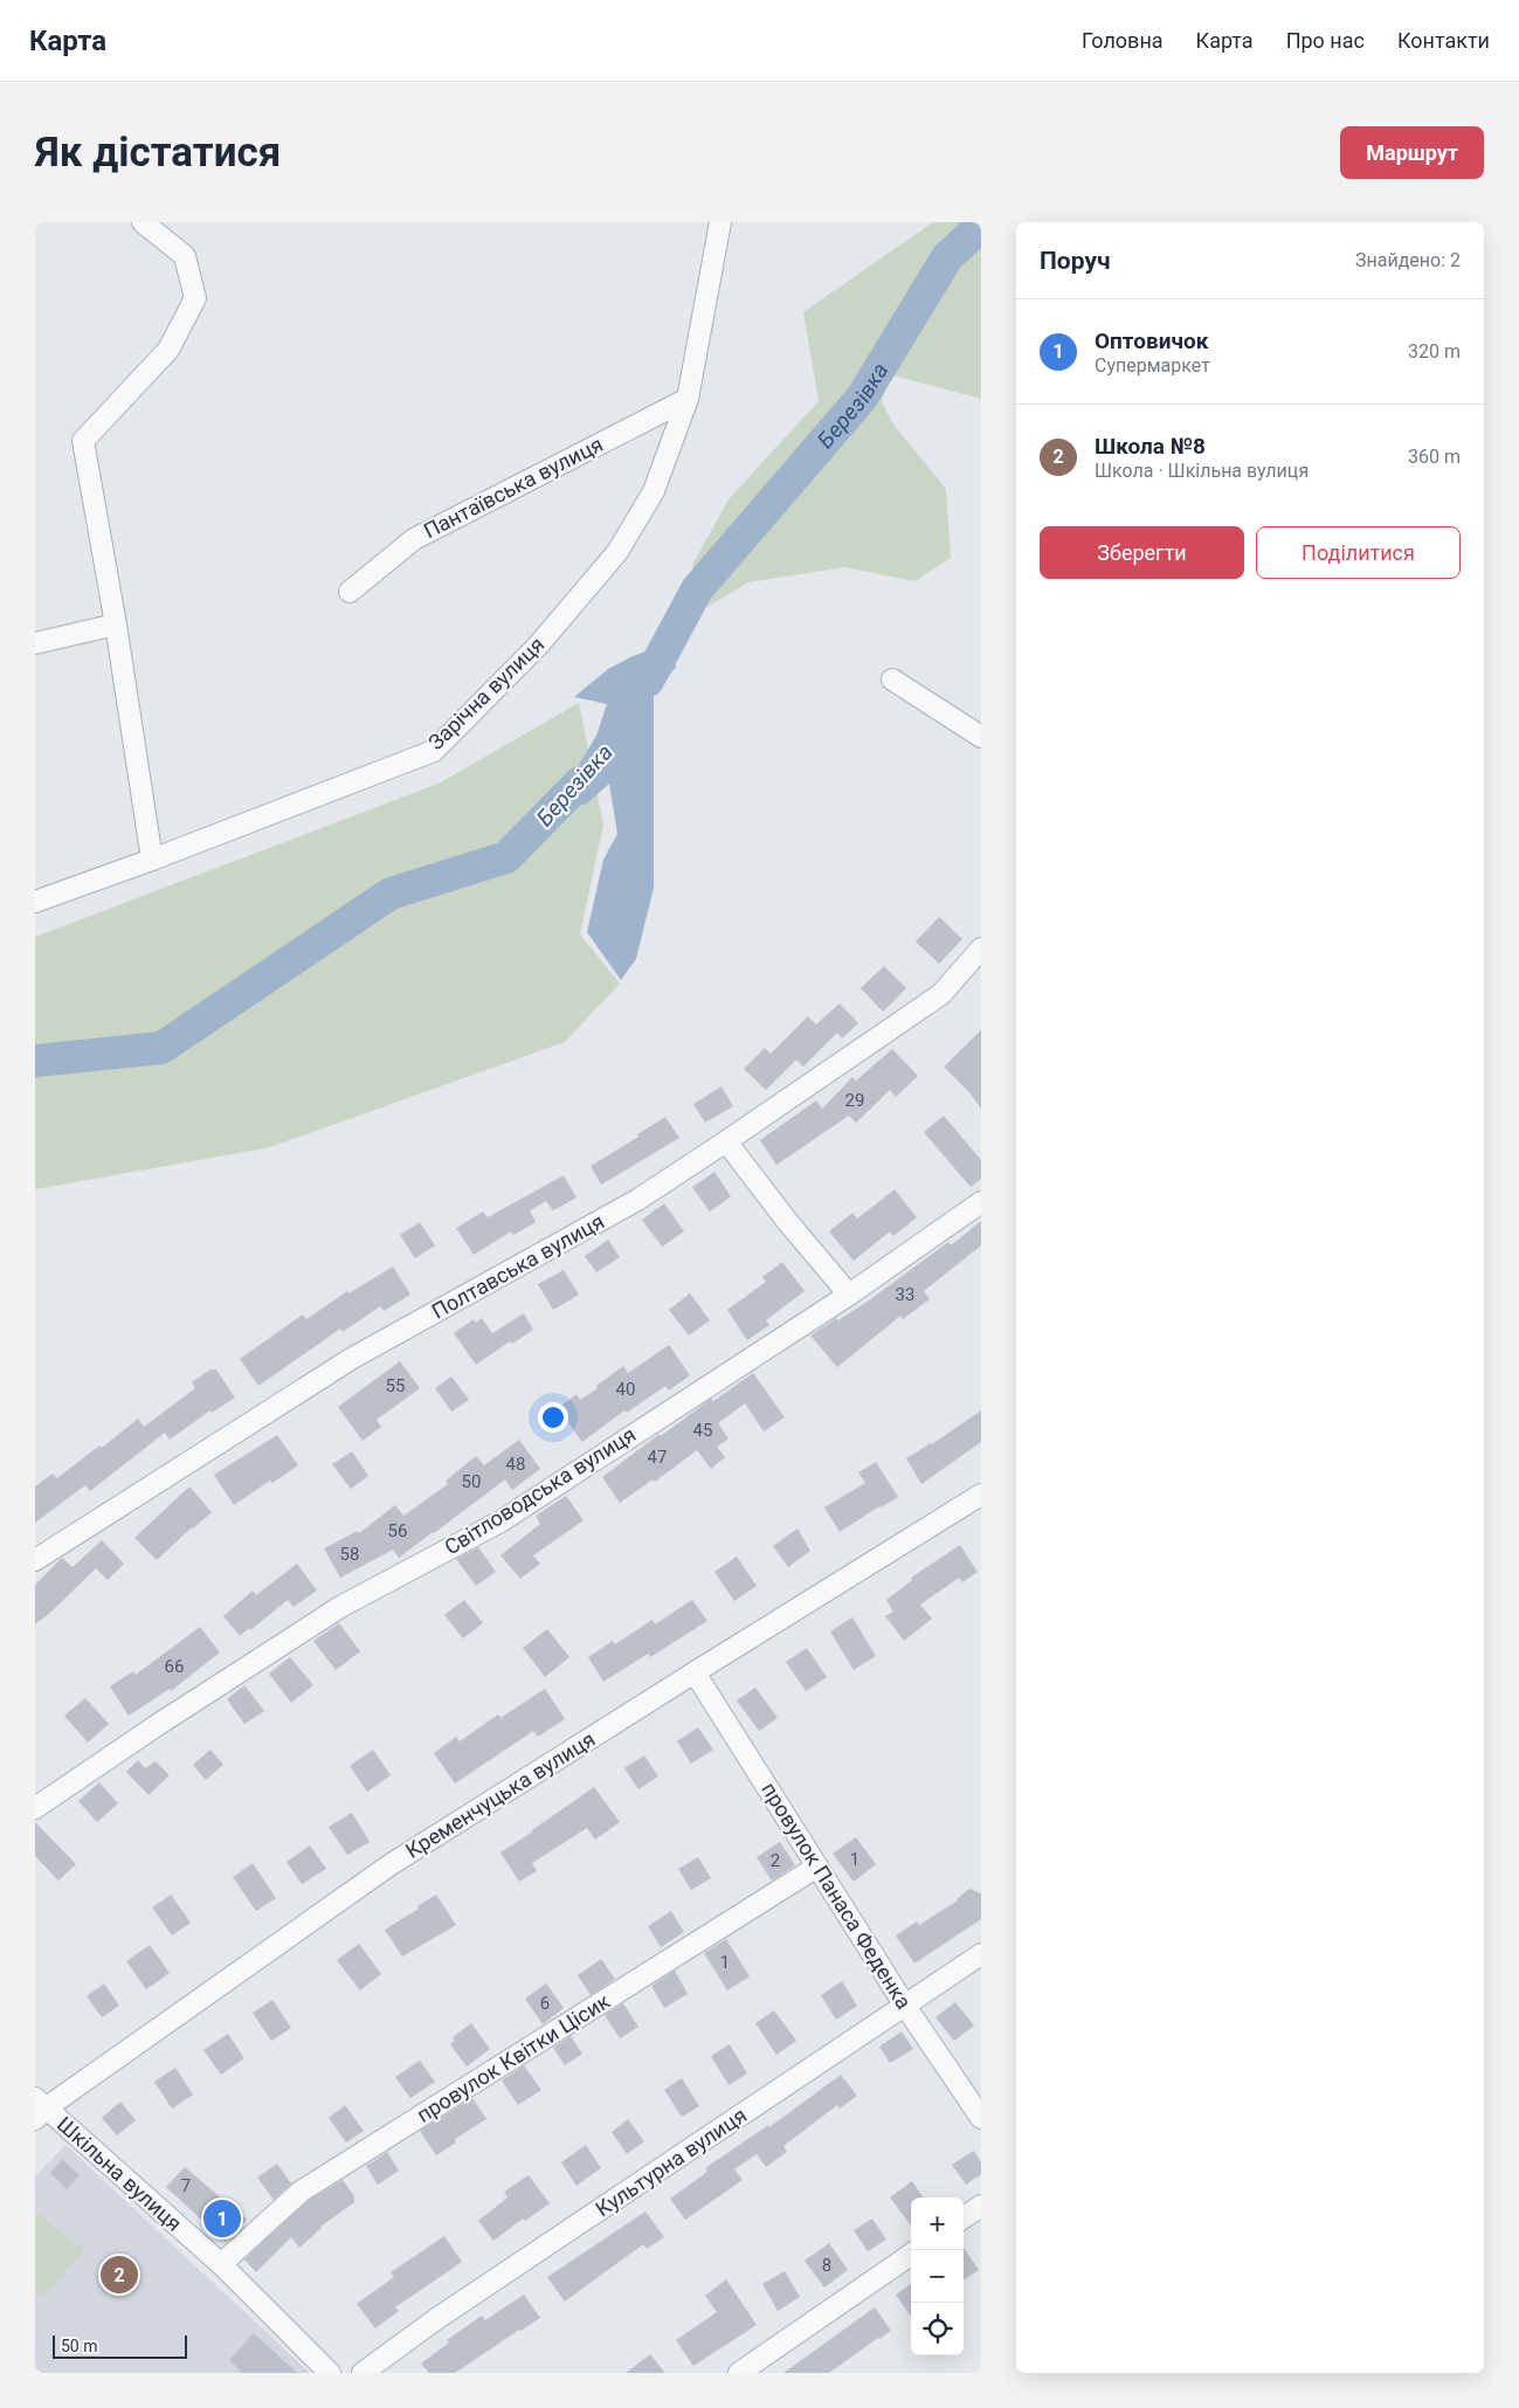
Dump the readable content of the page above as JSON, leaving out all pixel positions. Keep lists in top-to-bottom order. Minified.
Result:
{"streets":{"street":["Пантаївська вулиця","Зарічна вулиця","Полтавська вулиця","Світловодська вулиця","Кременчуцька вулиця","провулок Панаса Феденка","провулок Квітки Цісик","Культурна вулиця","Шкільна вулиця"]},"crossings":[["Пантаївська вулиця","Зарічна вулиця"],["Кременчуцька вулиця","провулок Панаса Феденка"],["Кременчуцька вулиця","Шкільна вулиця"],["провулок Панаса Феденка","провулок Квітки Цісик"],["провулок Панаса Феденка","Культурна вулиця"],["провулок Квітки Цісик","Шкільна вулиця"]],"water":["Березівка"],"house_numbers":["29","33","55","40","45","47","48","50","56","58","66","1","2","1","6","7","8"],"scale_bar":"50 m","page":{"header":"Карта","nav":["Головна","Карта","Про нас","Контакти"],"buttons":["Маршрут",["Зберегти","Поділитися"]],"title":"Як дістатися","heading":["Поруч","Знайдено: 2"],"list":[{"mark":"1","name":"Оптовичок","note":"Супермаркет","value":"320 m"},{"mark":"2","name":"Школа №8","note":"Школа · Шкільна вулиця","value":"360 m"}],"map_buttons":["+","−"],"pins":["1","2"],"scale":"50 m"}}
